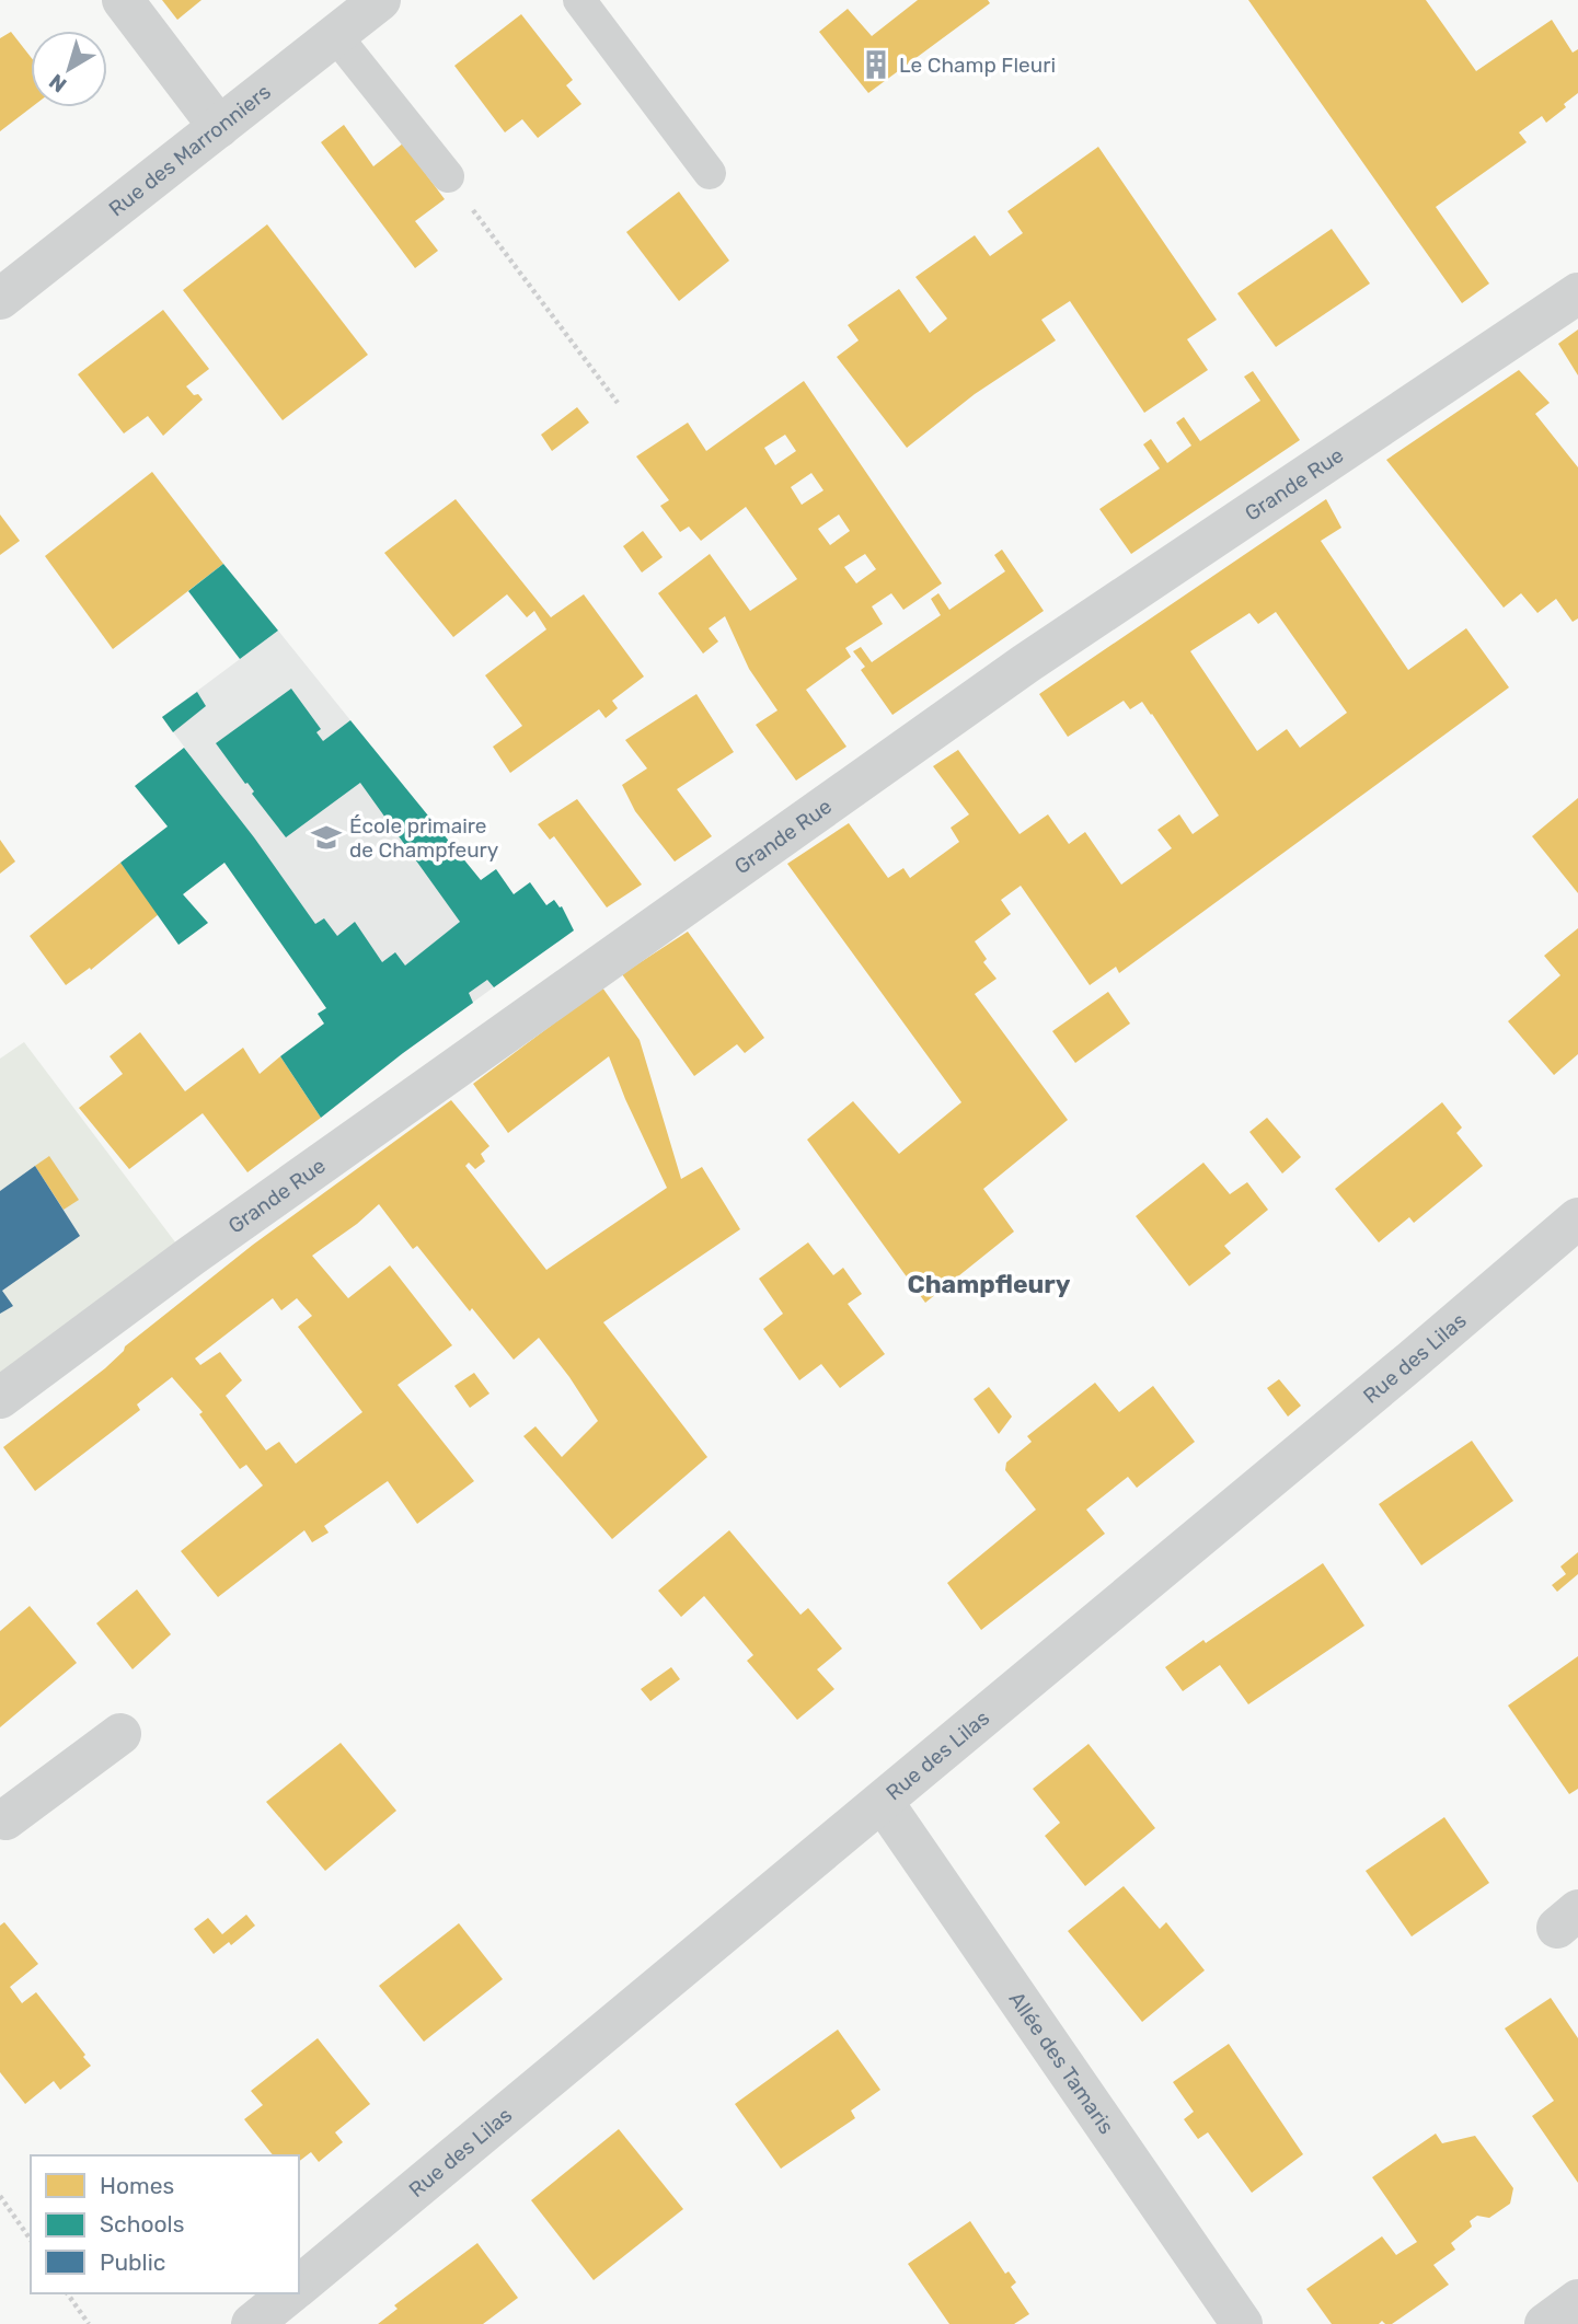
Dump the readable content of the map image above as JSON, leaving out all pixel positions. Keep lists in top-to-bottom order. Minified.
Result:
{"streets":{"street":["Rue des Marronniers","Grande Rue","Rue des Lilas","Allée des Tamaris"]},"crossings":[["Rue des Lilas","Allée des Tamaris"]],"districts":["Champfleury"],"places":{"building":["Le Champ Fleuri"],"school or university":["École primaire de Champfeury"]},"legend":["Homes","Schools","Public"],"north":"bottom left"}
